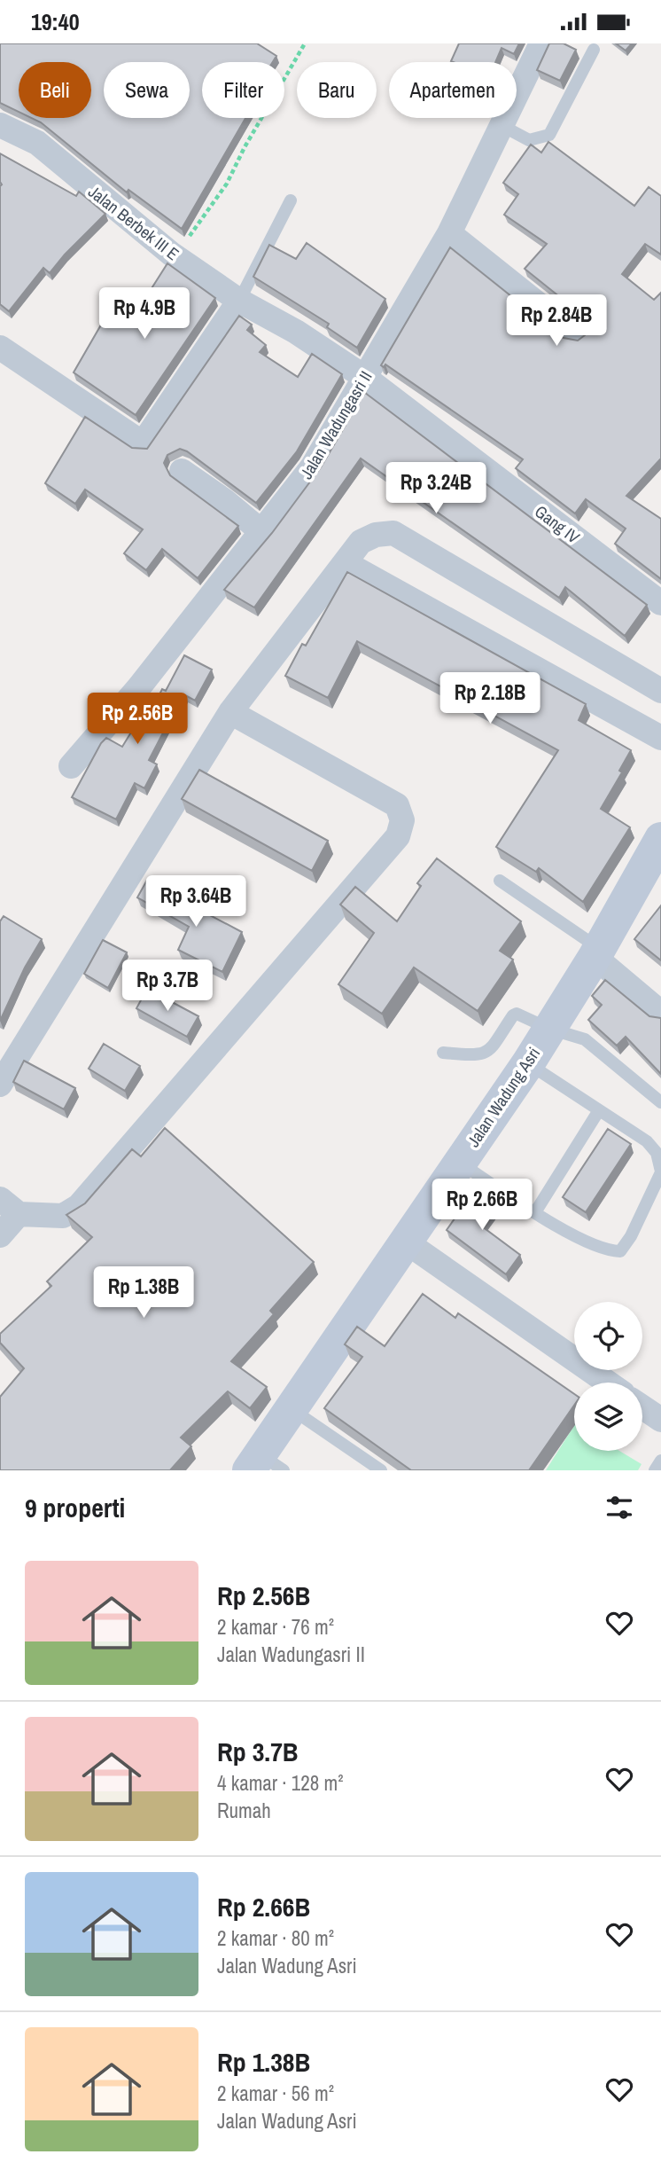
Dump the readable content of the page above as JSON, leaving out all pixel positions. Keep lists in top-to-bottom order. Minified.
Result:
{"streets":{"main road":["Jalan Wadung Asri"],"street":["Jalan Berbek III E","Jalan Wadungasri II","Gang IV"]},"crossings":[["Jalan Berbek III E","Jalan Wadungasri II"],["Jalan Berbek III E","Gang IV"],["Jalan Wadungasri II","Gang IV"]],"page":{"status":"19:40","chip":["Beli","Sewa","Filter","Baru","Apartemen"],"price":["Rp 4.9B","Rp 2.84B","Rp 3.24B","Rp 2.18B","Rp 2.56B","Rp 3.64B","Rp 3.7B","Rp 2.66B","Rp 1.38B"],"heading":"9 properti","list":[{"name":"Rp 2.56B","note":"2 kamar · 76 m² · Jalan Wadungasri II"},{"name":"Rp 3.7B","note":"4 kamar · 128 m² · Rumah"},{"name":"Rp 2.66B","note":"2 kamar · 80 m² · Jalan Wadung Asri"},{"name":"Rp 1.38B","note":"2 kamar · 56 m² · Jalan Wadung Asri"}]}}
